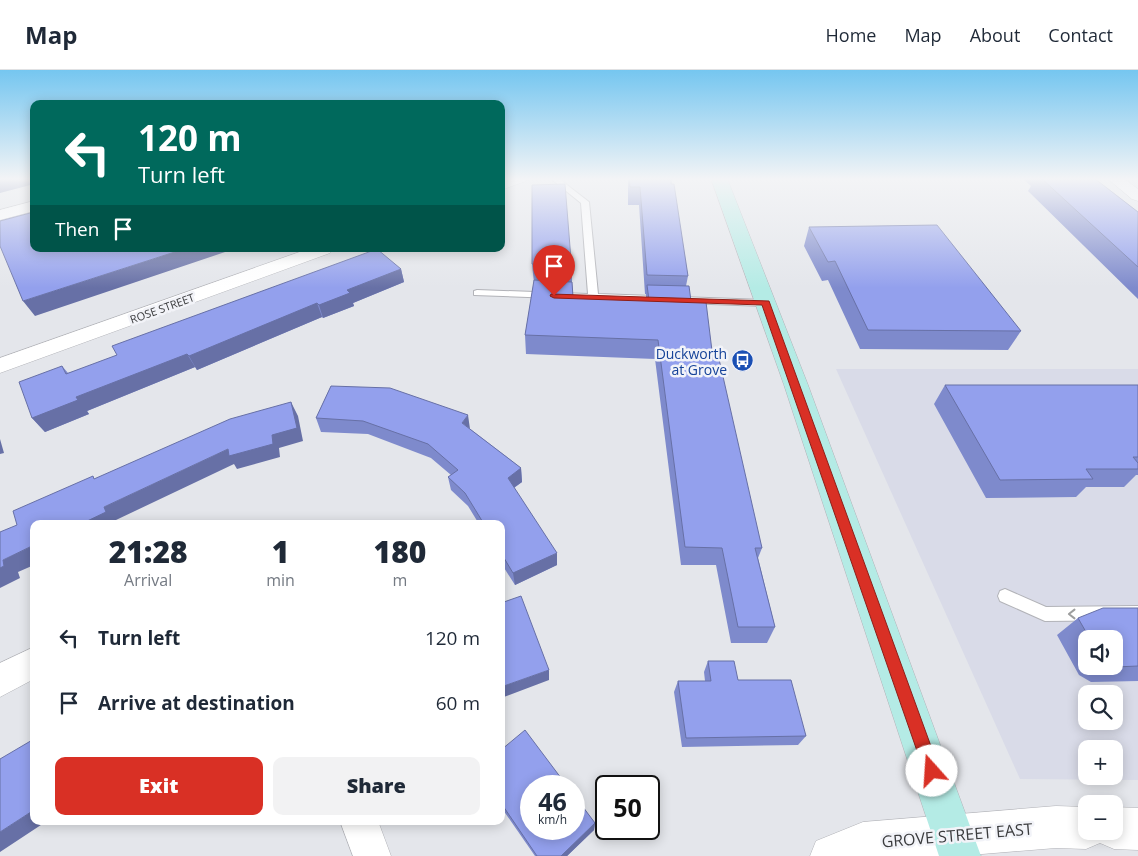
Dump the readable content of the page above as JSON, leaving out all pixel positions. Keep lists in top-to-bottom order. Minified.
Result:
{"streets":{"street":["ROSE STREET","GROVE STREET EAST"]},"places":{"bus stop":["Duckworth at Grove"]},"page":{"header":"Map","nav":["Home","Map","About","Contact"],"turn":["120 m","Turn left"],"then":"Then","eta":["21:28","Arrival","1","min","180","m"],"list":[{"name":"Turn left","value":"120 m"},{"name":"Arrive at destination","value":"60 m"}],"map_buttons":["+","−"],"buttons":["Exit","Share"],"speed":"46 km/h","limit":"50"}}
